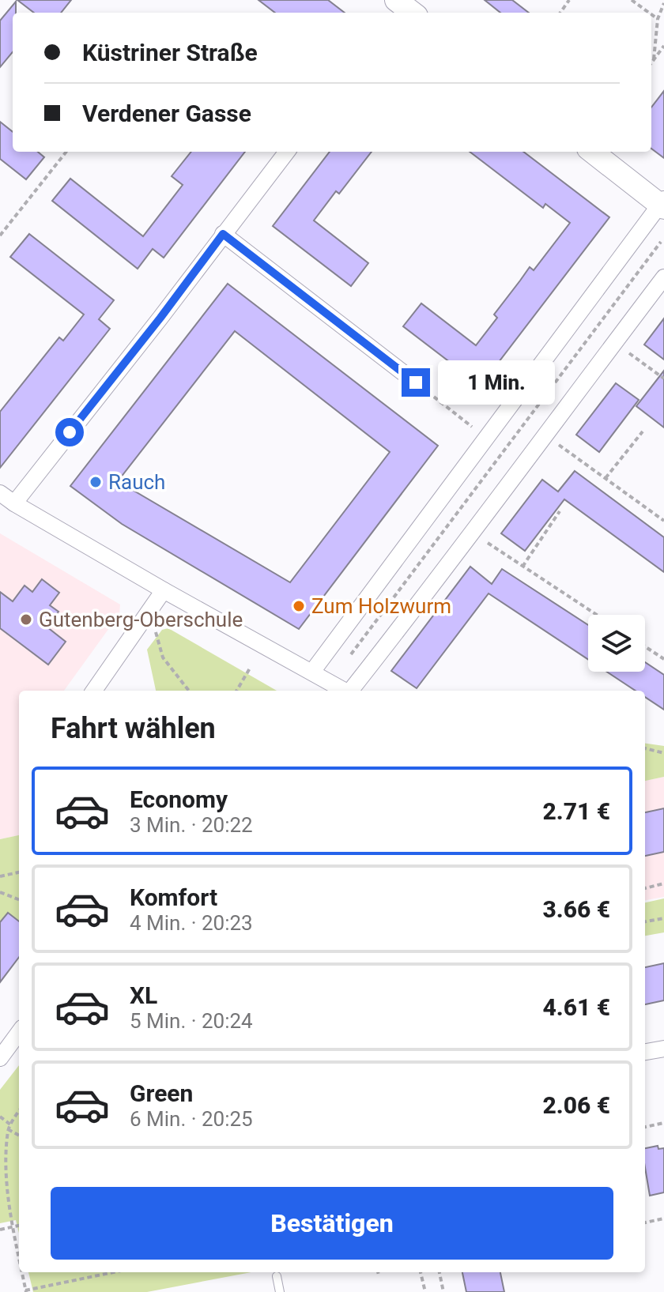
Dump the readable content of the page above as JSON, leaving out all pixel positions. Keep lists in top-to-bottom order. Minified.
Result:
{"places":["Rauch","Zum Holzwurm","Gutenberg-Oberschule"],"page":{"banner":["Küstriner Straße","Verdener Gasse"],"bubble":"1 Min.","heading":"Fahrt wählen","list":[{"name":"Economy","note":"3 Min. · 20:22","value":"2.71 €"},{"name":"Komfort","note":"4 Min. · 20:23","value":"3.66 €"},{"name":"XL","note":"5 Min. · 20:24","value":"4.61 €"},{"name":"Green","note":"6 Min. · 20:25","value":"2.06 €"}],"buttons":"Bestätigen"}}
